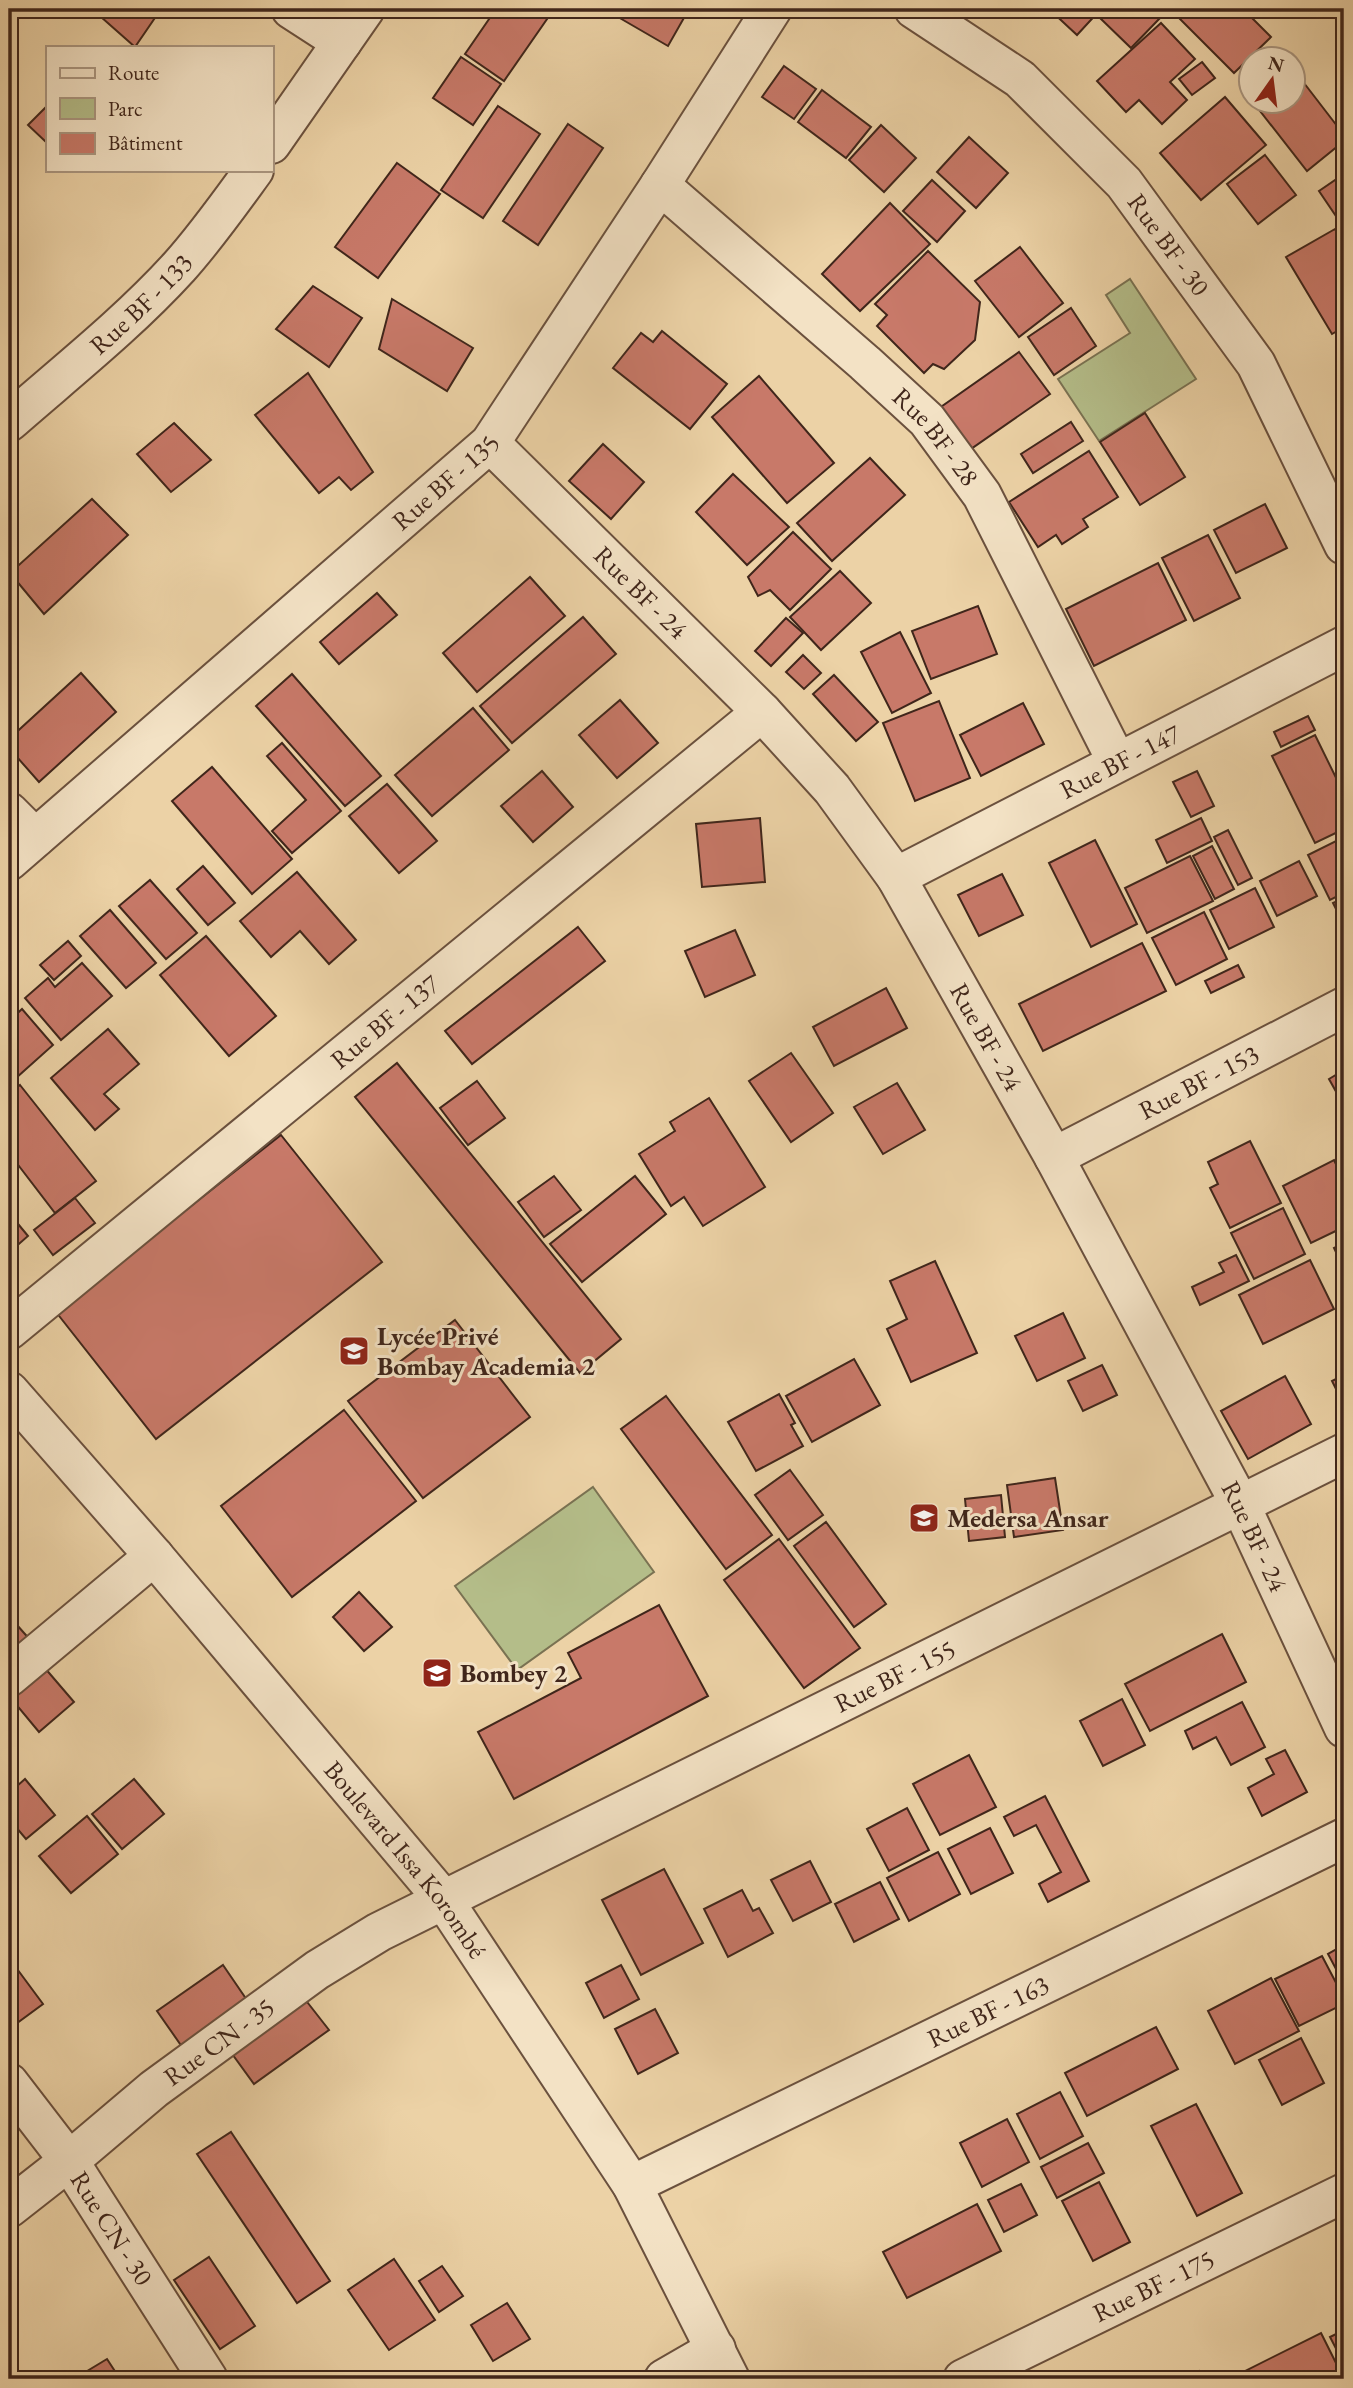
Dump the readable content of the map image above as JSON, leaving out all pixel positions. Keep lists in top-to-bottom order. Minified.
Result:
{"streets":{"street":["Rue BF - 30","Rue BF - 133","Rue BF - 28","Rue BF - 135","Rue BF - 24","Rue BF - 147","Rue BF - 137","Rue BF - 153","Rue BF - 155","Boulevard Issa Korombé","Rue BF - 163","Rue CN - 35","Rue CN - 30","Rue BF - 175"]},"crossings":[["Rue BF - 28","Rue BF - 135"],["Rue BF - 28","Rue BF - 147"],["Rue BF - 135","Rue BF - 24"],["Rue BF - 24","Rue BF - 147"],["Rue BF - 24","Rue BF - 137"],["Rue BF - 24","Rue BF - 153"],["Rue BF - 24","Rue BF - 155"],["Rue BF - 155","Boulevard Issa Korombé"],["Rue BF - 155","Rue CN - 35"],["Boulevard Issa Korombé","Rue BF - 163"],["Boulevard Issa Korombé","Rue CN - 35"],["Rue CN - 35","Rue CN - 30"]],"places":{"school or university":["Lycée Privé Bombay Academia 2","Medersa Ansar","Bombey 2"]},"legend":["Route","Parc","Bâtiment"],"north":"top"}
